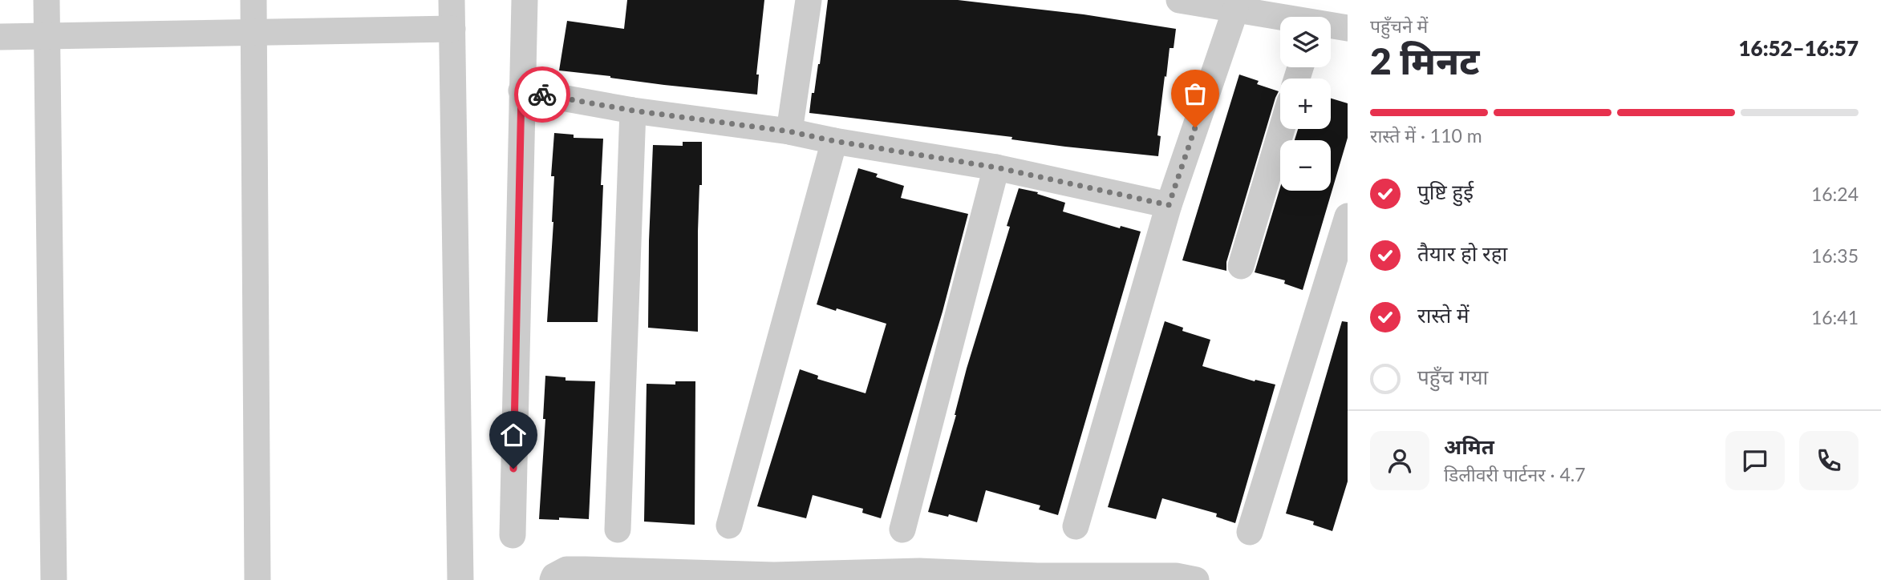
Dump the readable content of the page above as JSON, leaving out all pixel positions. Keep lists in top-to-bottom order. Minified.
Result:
{"page":{"heading":["2 मिनट","पहुँचने में","16:52–16:57"],"panel":["अमित","डिलीवरी पार्टनर · 4.7"],"map_buttons":["+","−"],"bar":"रास्ते में · 110 m","list":[["पुष्टि हुई","16:24"],["तैयार हो रहा","16:35"],["रास्ते में","16:41"],"पहुँच गया"]}}
